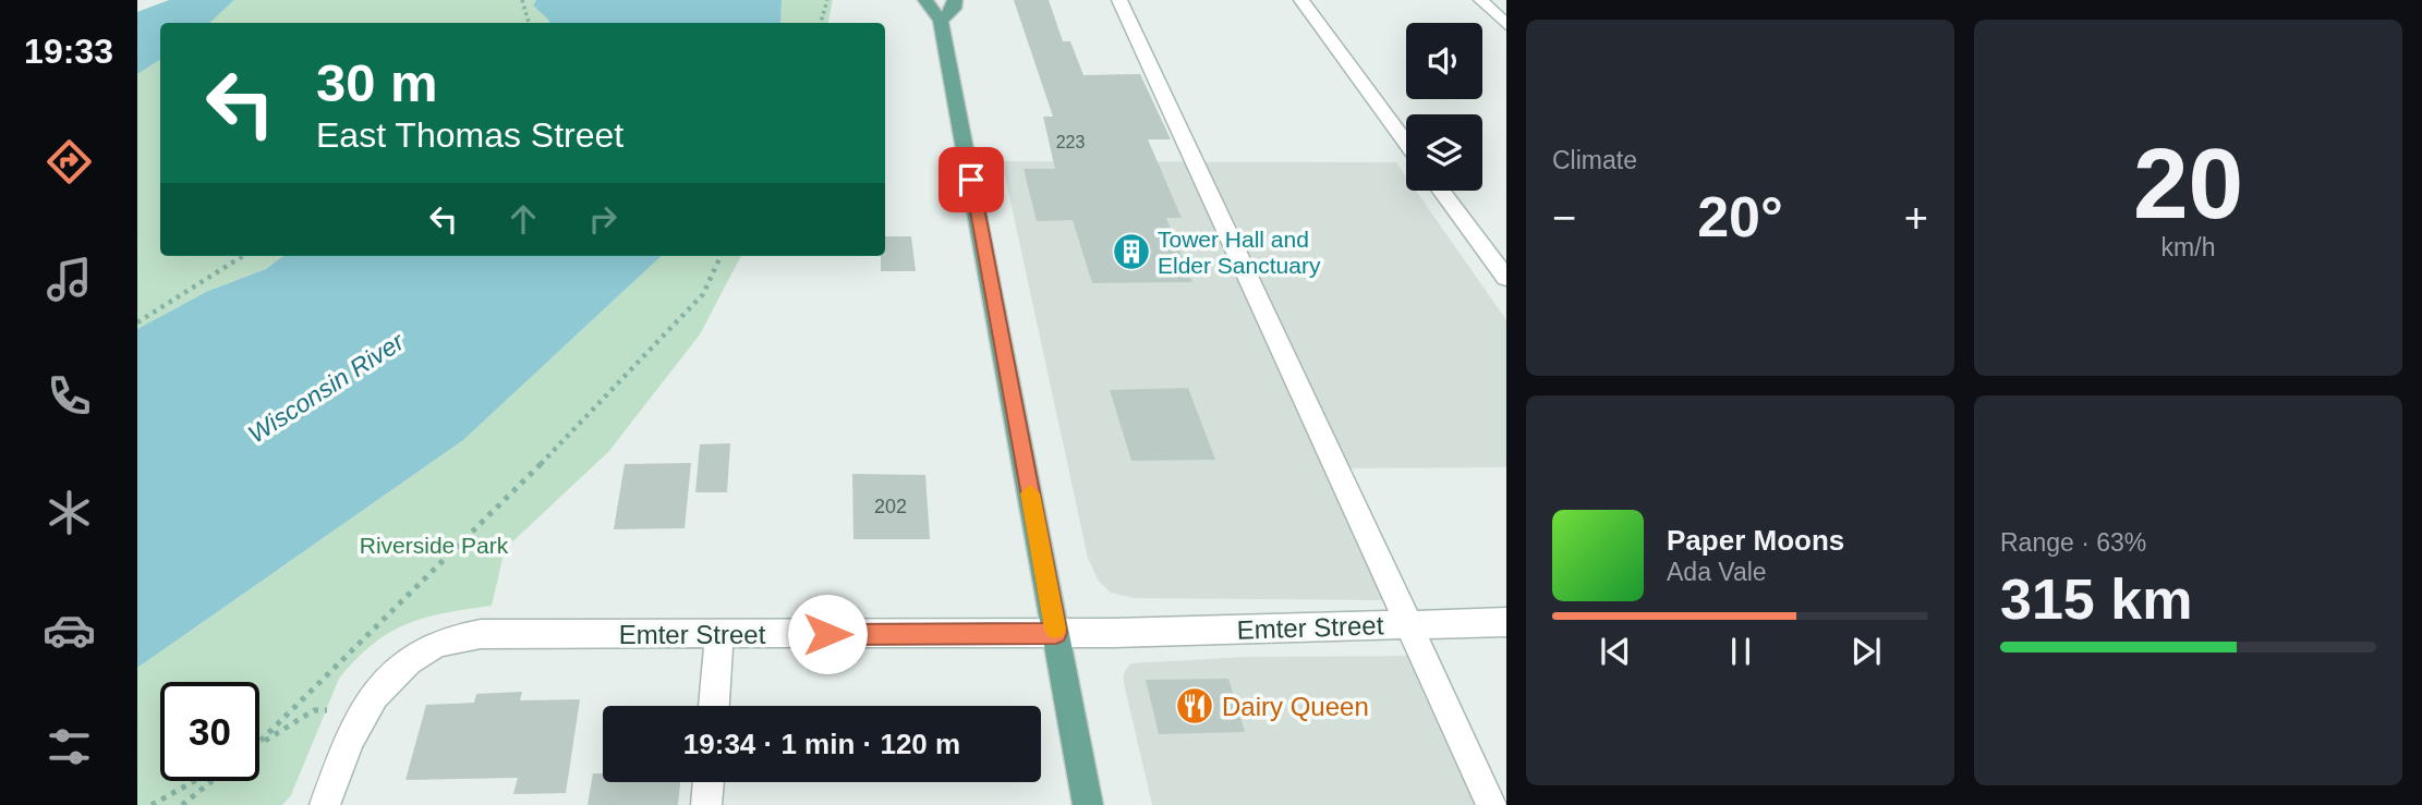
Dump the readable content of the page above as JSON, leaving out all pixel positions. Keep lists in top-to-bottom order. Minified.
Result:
{"streets":{"street":["Emter Street"]},"water":["Wisconsin River"],"parks":["Riverside Park"],"places":{"building":["Tower Hall and Elder Sanctuary"],"restaurant":["Dairy Queen"]},"house_numbers":["223","202"],"page":{"tabs":"19:33","tile":["Climate",["20","km/h"],["Range · 63%","315 km"]],"turn":["30 m","East Thomas Street"],"heat":["−","20°","+"],"song":["Paper Moons","Ada Vale"],"limit":"30","trip":"19:34 · 1 min · 120 m"}}
